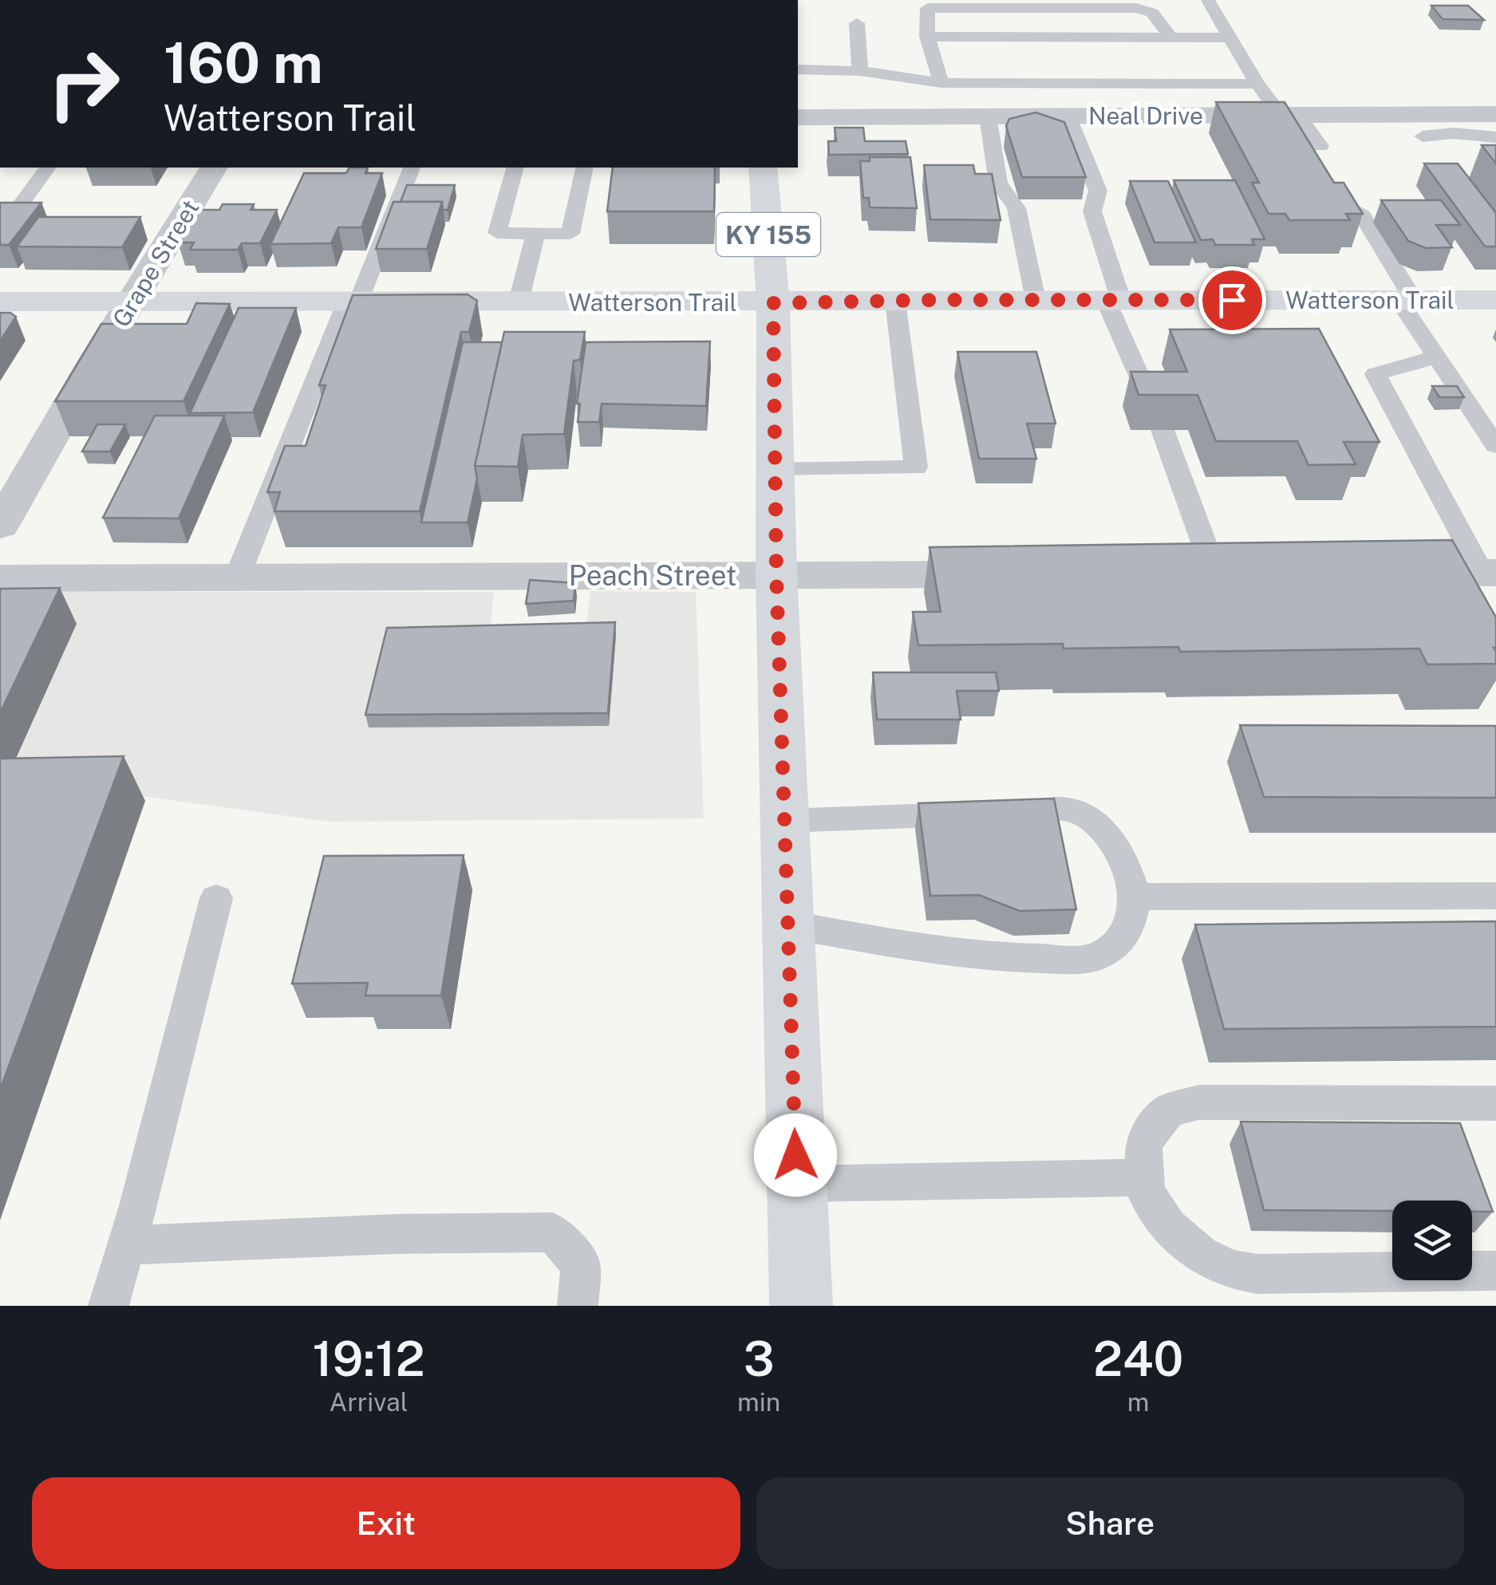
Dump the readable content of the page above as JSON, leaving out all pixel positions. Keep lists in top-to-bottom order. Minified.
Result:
{"streets":{"main road":["KY 155","Watterson Trail"],"street":["Neal Drive","Grape Street","Peach Street"]},"crossings":[["KY 155","Watterson Trail"],["KY 155","Peach Street"],["Grape Street","Watterson Trail"]],"page":{"turn":["160 m","Watterson Trail"],"eta":["19:12","Arrival","3","min","240","m"],"buttons":["Exit","Share"]}}
